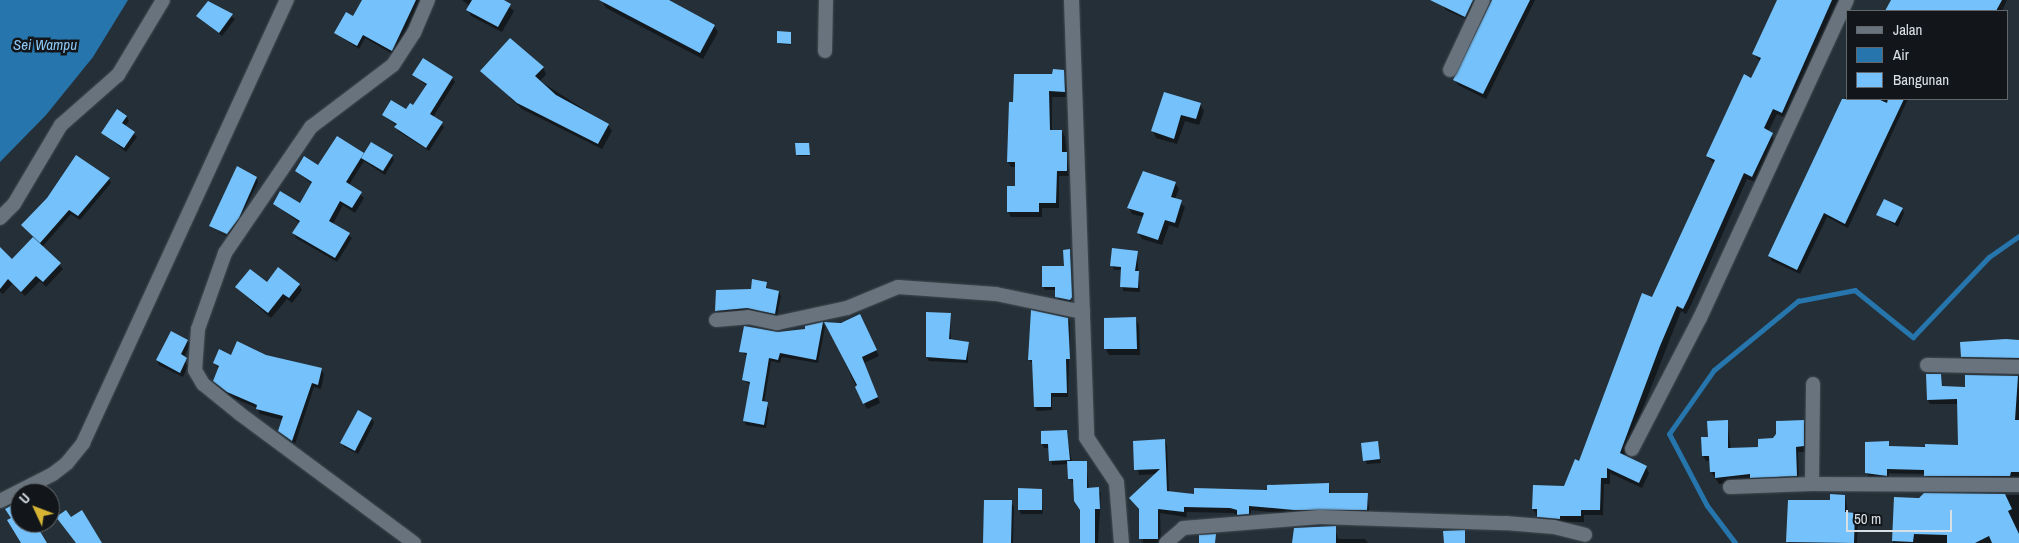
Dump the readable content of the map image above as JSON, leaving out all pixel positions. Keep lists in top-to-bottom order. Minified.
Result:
{"water":["Sei Wampu"],"legend":["Jalan","Air","Bangunan"],"scale_bar":"50 m","north":"top left"}
